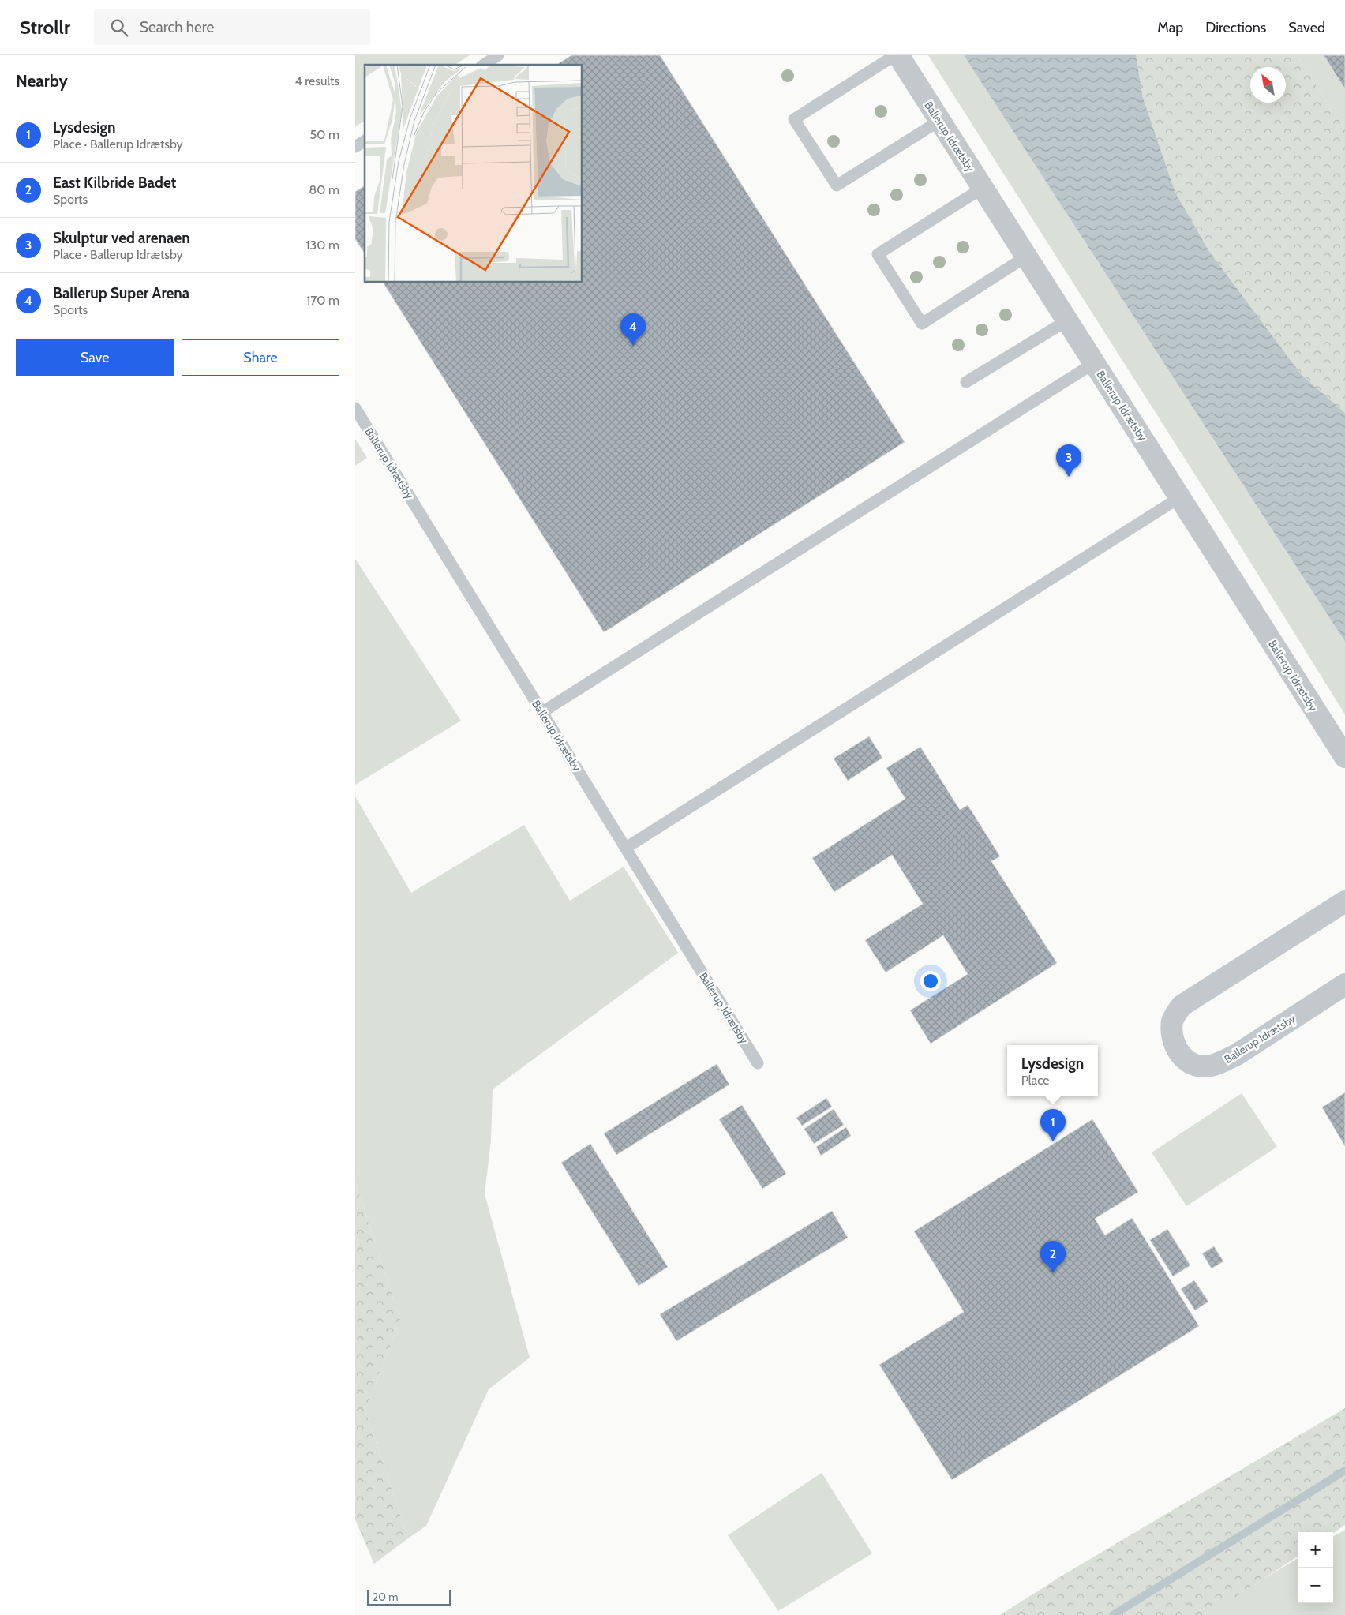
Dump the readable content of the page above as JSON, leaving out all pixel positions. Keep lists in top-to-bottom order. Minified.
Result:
{"streets":{"street":["Ballerup Idrætsby"]},"scale_bar":"20 m","north":"top left","page":{"header":"Strollr","search":"Search here","nav":["Map","Directions","Saved"],"heading":["Nearby","4 results"],"list":[{"mark":"1","name":"Lysdesign","note":"Place · Ballerup Idrætsby","value":"50 m"},{"mark":"2","name":"East Kilbride Badet","note":"Sports","value":"80 m"},{"mark":"3","name":"Skulptur ved arenaen","note":"Place · Ballerup Idrætsby","value":"130 m"},{"mark":"4","name":"Ballerup Super Arena","note":"Sports","value":"170 m"}],"pins":["4","3","1","2"],"buttons":["Save","Share"],"popup":["Lysdesign","Place"],"map_buttons":["+","−"],"scale":"20 m"}}
